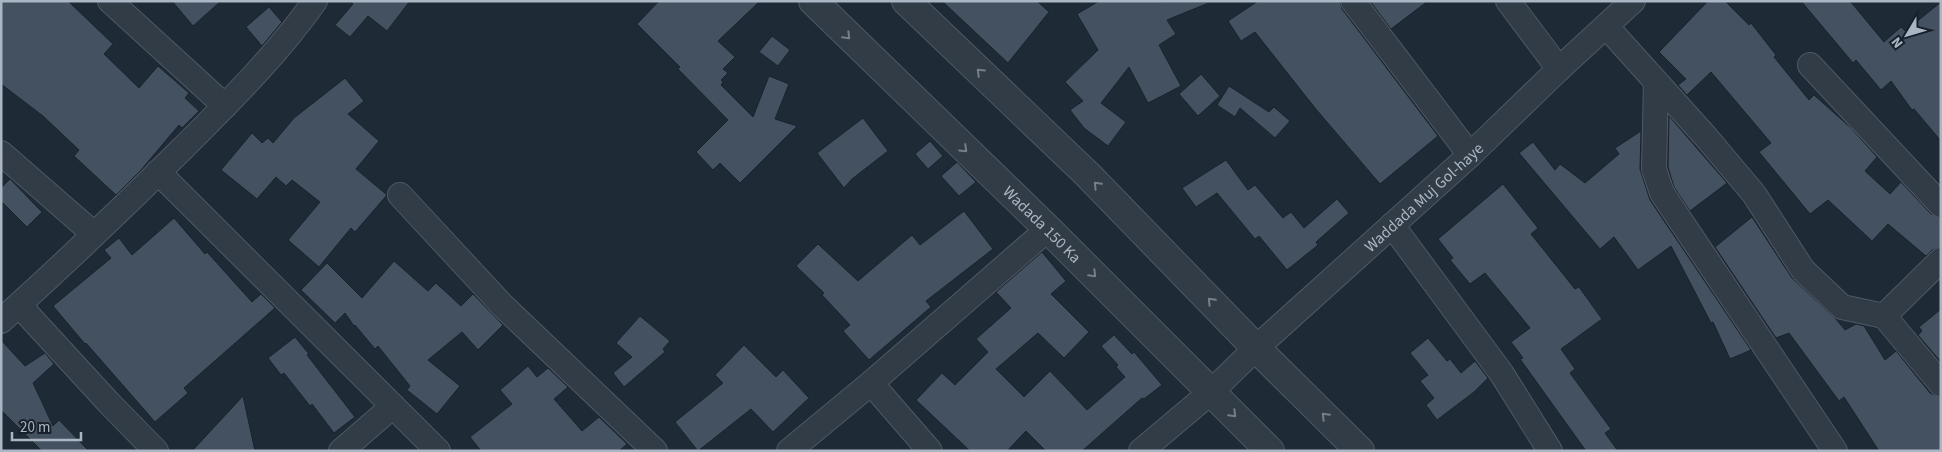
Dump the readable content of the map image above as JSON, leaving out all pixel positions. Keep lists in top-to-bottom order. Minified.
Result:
{"streets":{"street":["Waddada Muj Gol-haye","Wadada 150 Ka"]},"crossings":[["Waddada Muj Gol-haye","Wadada 150 Ka"]],"scale_bar":"20 m","north":"bottom left"}
